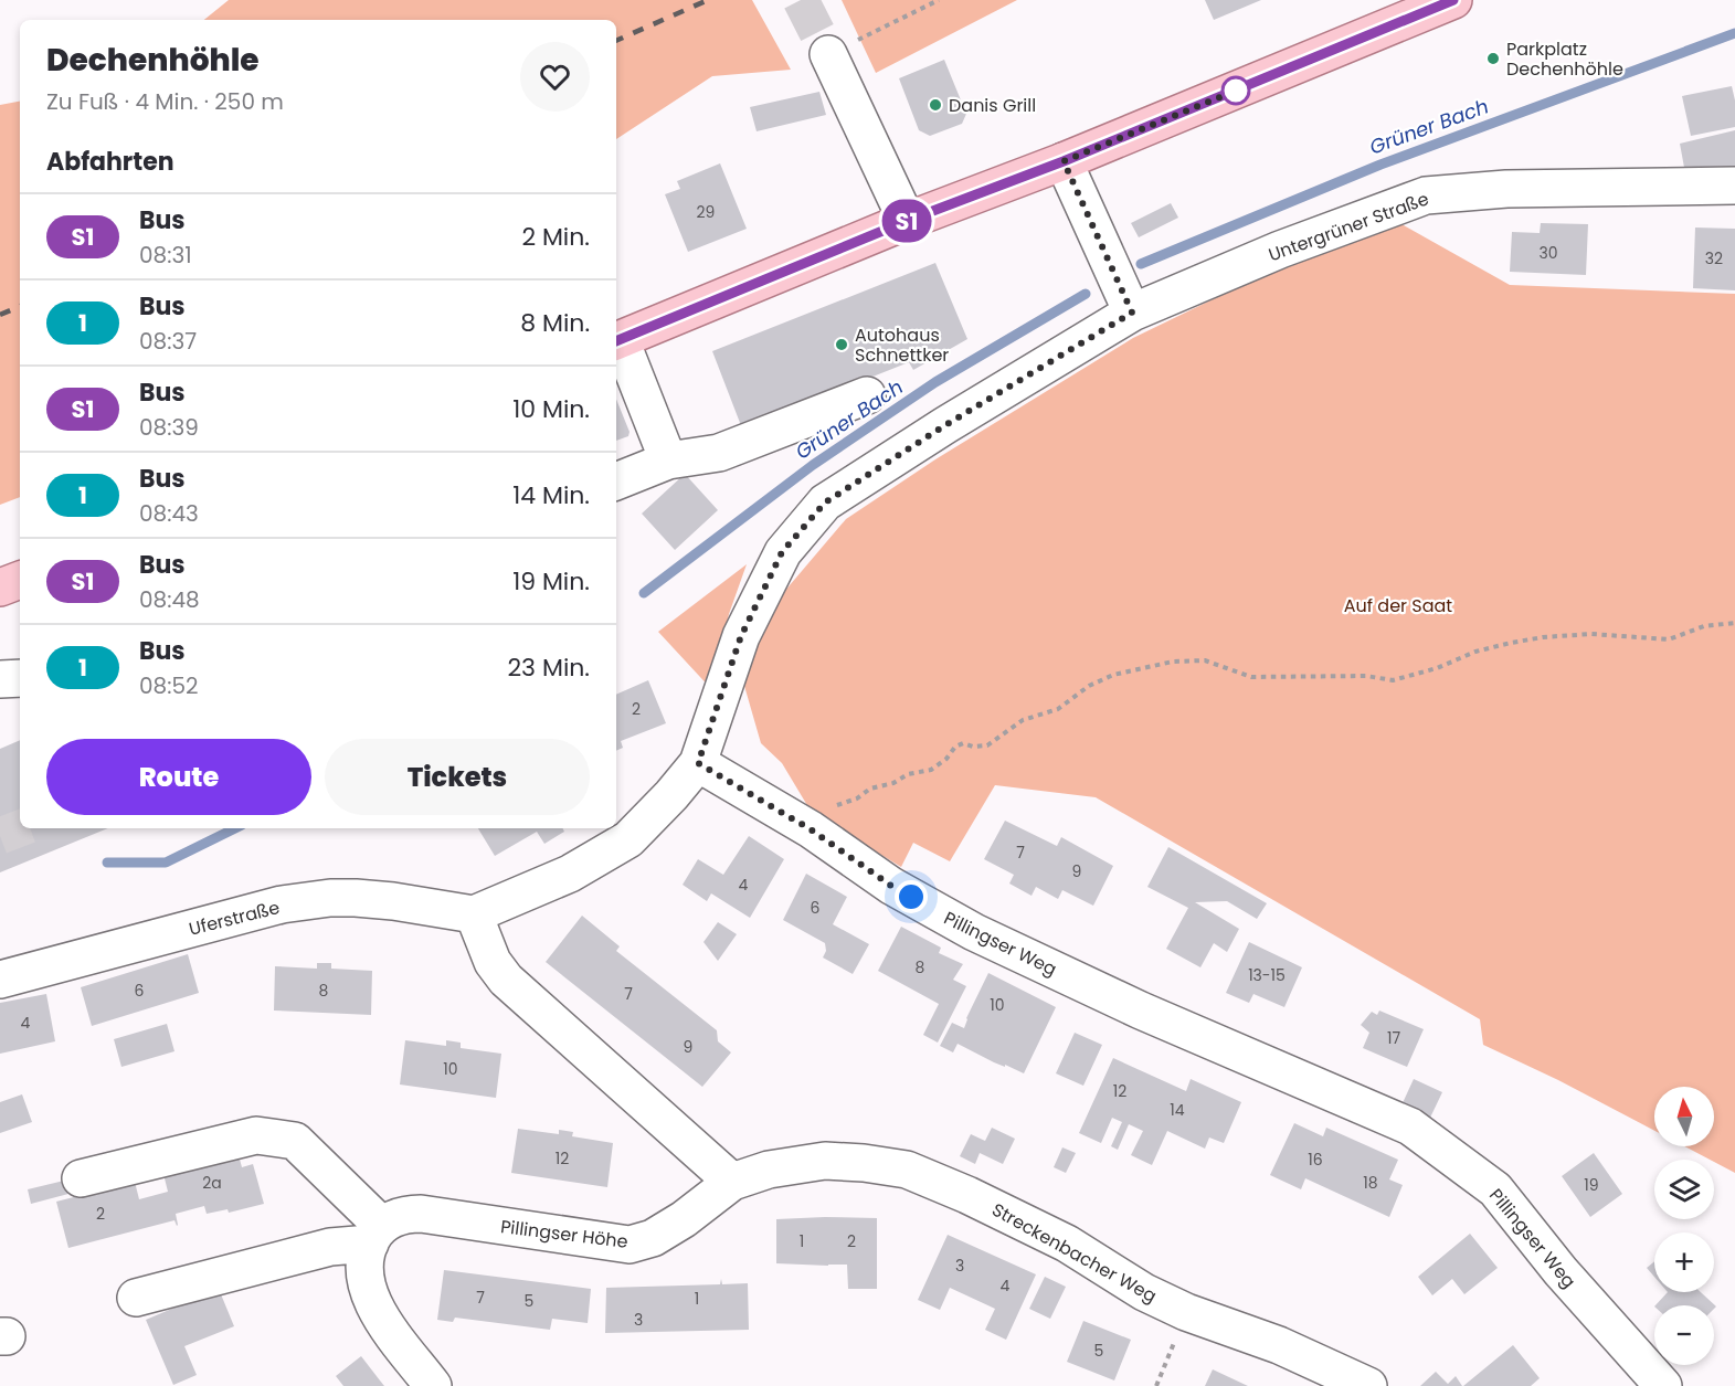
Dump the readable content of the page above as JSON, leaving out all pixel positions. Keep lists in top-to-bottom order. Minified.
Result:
{"streets":{"street":["Untergrüner Straße","Uferstraße","Pillingser Weg","Pillingser Höhe","Streckenbacher Weg"]},"crossings":[["Pillingser Höhe","Streckenbacher Weg"]],"water":["Grüner Bach"],"parks":["Auf der Saat"],"places":["Parkplatz Dechenhöhle","Danis Grill","Autohaus Schnettker"],"lines":["bus line S1"],"house_numbers":["29","30","32","2","7","9","4","6","8","13-15","6","8","7","10","4","17","9","10","12","14","12","16","2a","18","19","2","1","2","3","4","7","1","5","3","5"],"north":"top","page":{"on_map":"S1","heading":[["Dechenhöhle","Zu Fuß · 4 Min. · 250 m"],"Abfahrten"],"list":[{"mark":"S1","name":"Bus","note":"08:31","value":"2 Min."},{"mark":"1","name":"Bus","note":"08:37","value":"8 Min."},{"mark":"S1","name":"Bus","note":"08:39","value":"10 Min."},{"mark":"1","name":"Bus","note":"08:43","value":"14 Min."},{"mark":"S1","name":"Bus","note":"08:48","value":"19 Min."},{"mark":"1","name":"Bus","note":"08:52","value":"23 Min."}],"buttons":["Route","Tickets"],"map_buttons":["+","−"]}}
